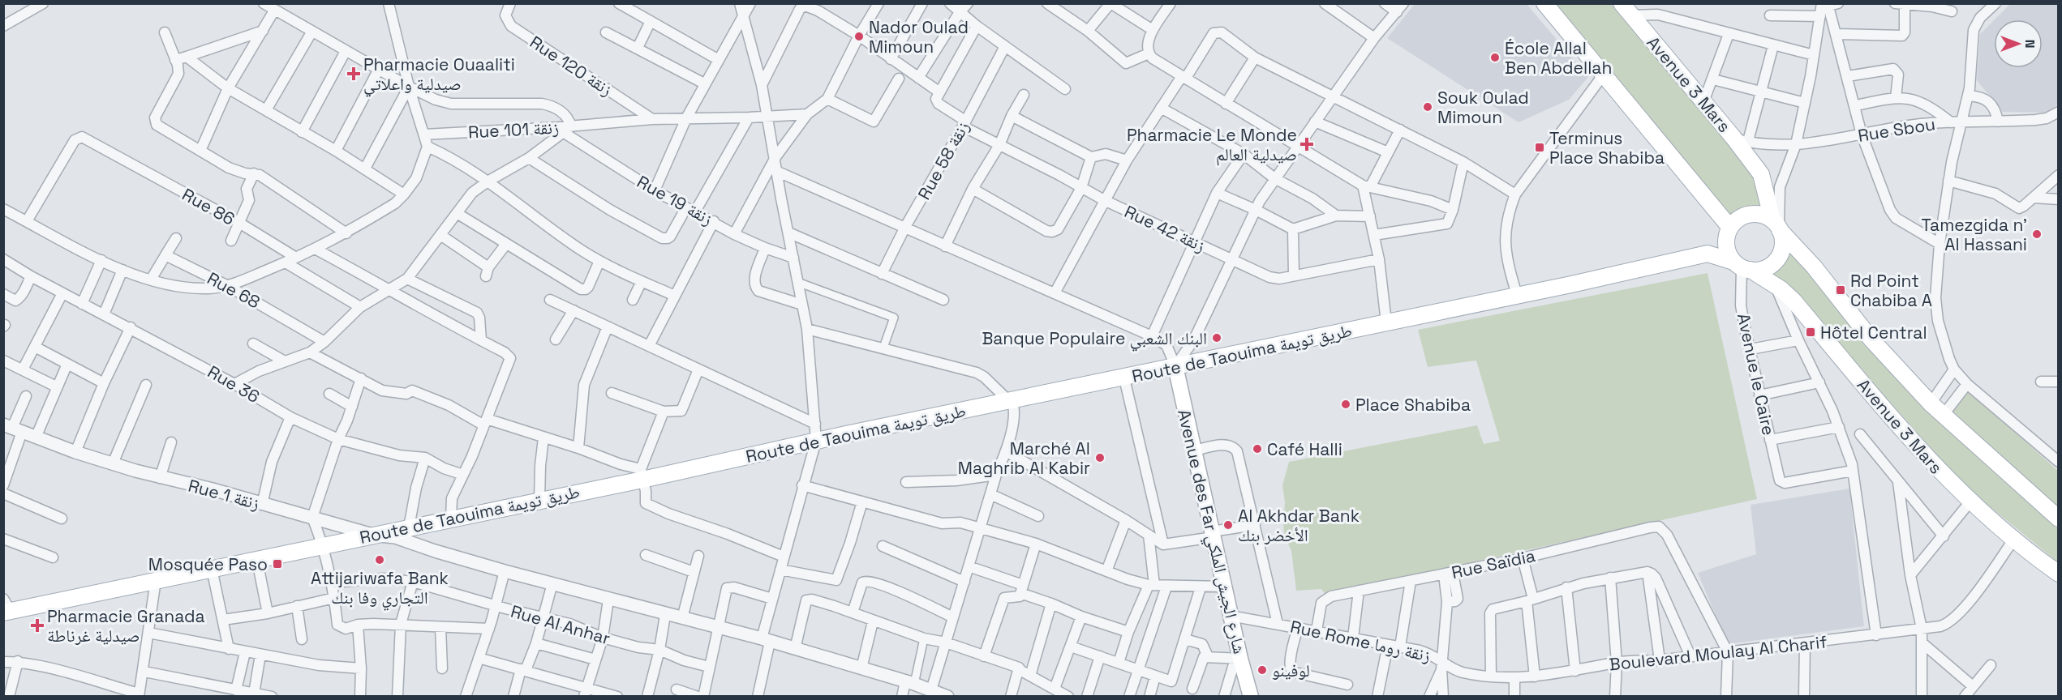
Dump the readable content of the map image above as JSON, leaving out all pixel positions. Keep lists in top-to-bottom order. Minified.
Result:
{"streets":{"main road":["Avenue 3 Mars","Route de Taouima طريق تويمة","Avenue des Far شارع الجيش الملكي"],"street":["Rue 120 زنقة","Rue 101 زنقة","Rue Sbou","Rue 58 زنقة","Rue 19 زنقة","Rue 86","Rue 42 زنقة","Rue 68","Avenue le Caire","Rue 36","Rue 1 زنقة","Rue Saïdia","Rue Al Anhar","Rue Rome زنقة روما","Boulevard Moulay Al Charif"]},"crossings":[["Rue 120 زنقة","Rue 101 زنقة"],["Avenue 3 Mars","Rue Sbou"],["Avenue 3 Mars","Route de Taouima طريق تويمة"],["Avenue 3 Mars","Avenue le Caire"],["Avenue 3 Mars","Boulevard Moulay Al Charif"],["Rue 101 زنقة","Rue 19 زنقة"],["Rue 58 زنقة","Rue 42 زنقة"],["Route de Taouima طريق تويمة","Avenue le Caire"],["Route de Taouima طريق تويمة","Rue 1 زنقة"],["Route de Taouima طريق تويمة","Avenue des Far شارع الجيش الملكي"],["Avenue des Far شارع الجيش الملكي","Rue Rome زنقة روما"],["Rue Saïdia","Rue Rome زنقة روما"],["Rue Saïdia","Boulevard Moulay Al Charif"],["Rue Rome زنقة روما","Boulevard Moulay Al Charif"]],"places":{"other":["Nador Oulad Mimoun","École Allal Ben Abdellah","Souk Oulad Mimoun","Tamezgida n' Al Hassani","Banque Populaire البنك الشعبي","Place Shabiba","Café Halli","Marché Al Maghrib Al Kabir","Al Akhdar Bank الأخضر بنك","Attijariwafa Bank التجاري وفا بنك","لوفينو"],"health":["Pharmacie Ouaaliti صيدلية واعلاتي","Pharmacie Le Monde صيدلية العالم","Pharmacie Granada صيدلية غرناطة"],"transit":["Terminus Place Shabiba","Rd Point Chabiba A","Hôtel Central","Mosquée Paso"]},"north":"right"}
